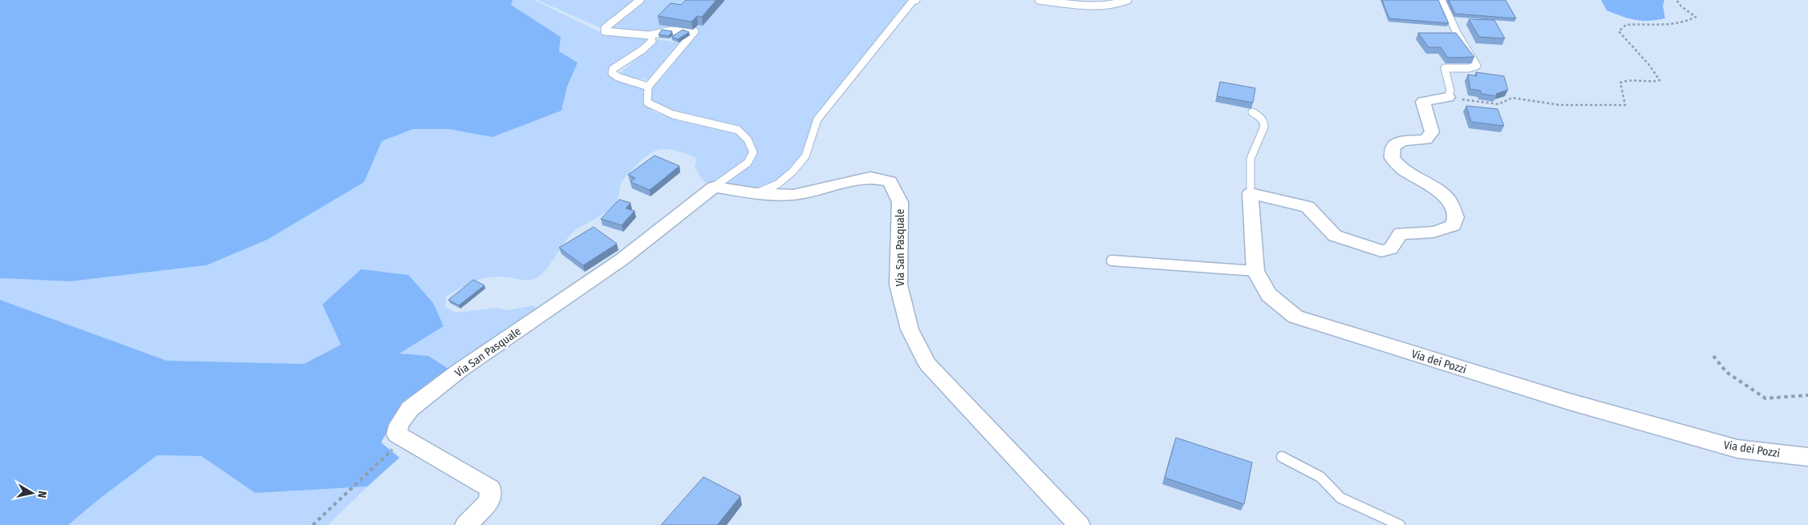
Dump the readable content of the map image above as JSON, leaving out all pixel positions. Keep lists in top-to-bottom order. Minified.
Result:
{"streets":{"street":["Via San Pasquale","Via dei Pozzi"]},"north":"right"}
